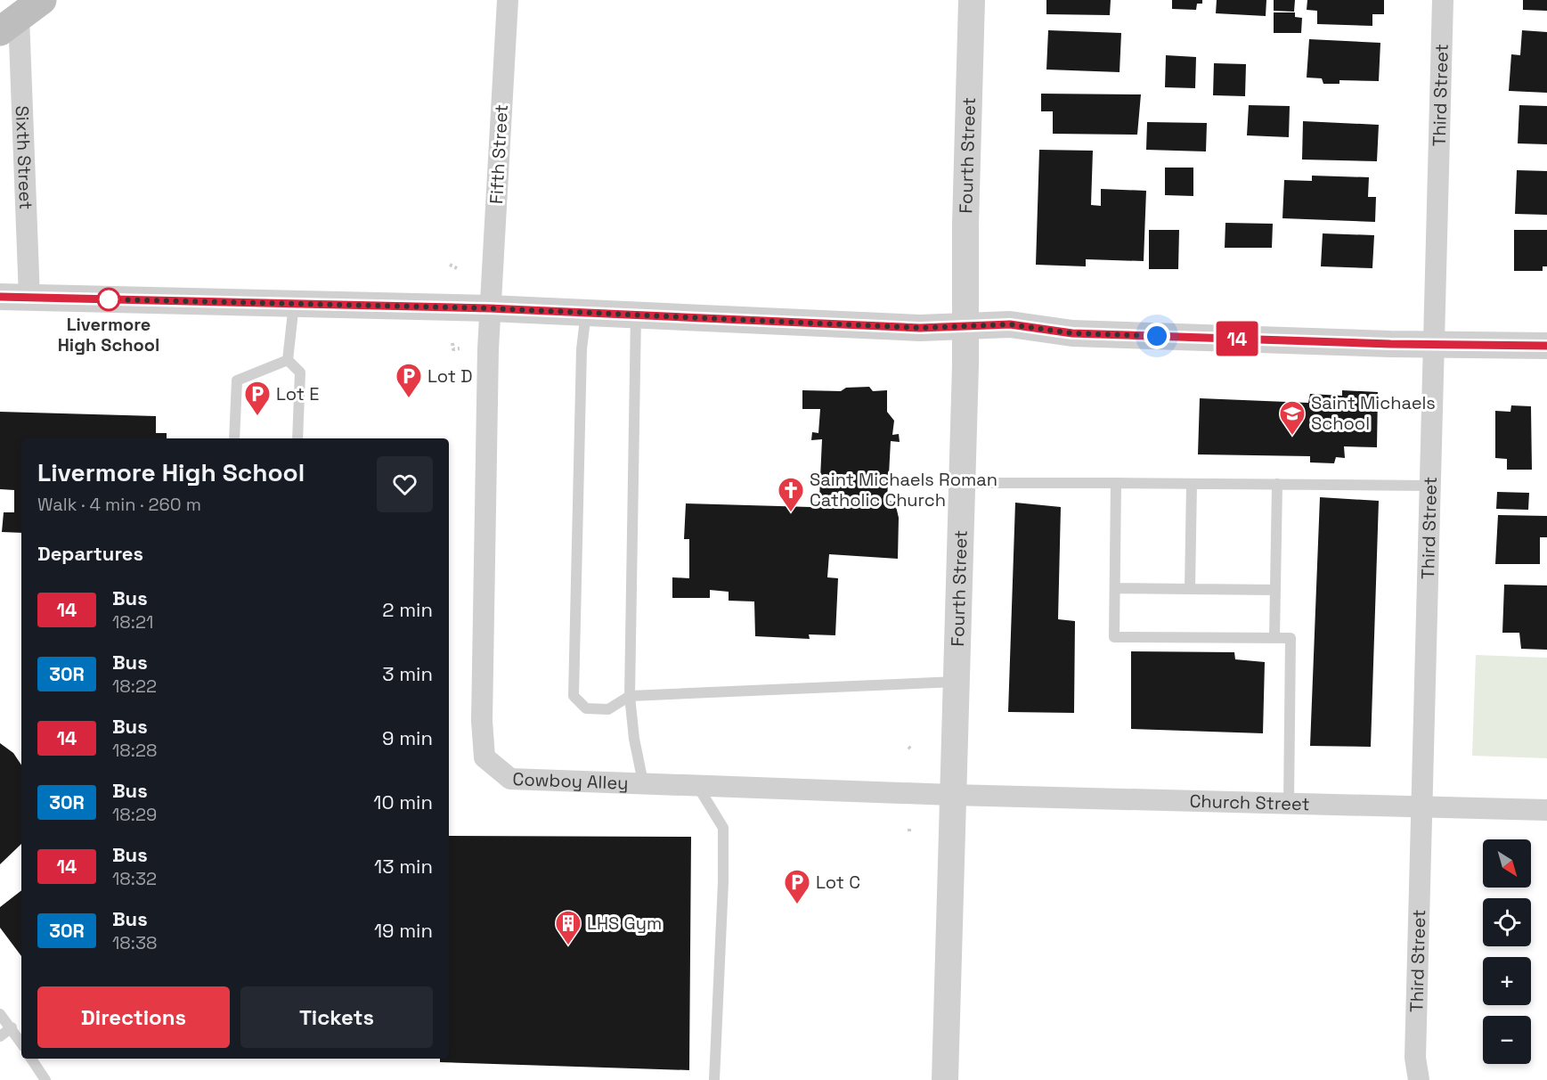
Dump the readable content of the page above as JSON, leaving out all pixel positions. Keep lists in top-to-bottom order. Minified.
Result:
{"streets":{"street":["Third Street","Fifth Street","Fourth Street","Sixth Street","Cowboy Alley","Church Street"]},"crossings":[["Third Street","Church Street"],["Fifth Street","Cowboy Alley"],["Fourth Street","Cowboy Alley"],["Fourth Street","Church Street"],["Cowboy Alley","Church Street"]],"places":{"other":["Livermore High School"],"parking":["Lot D","Lot E","Lot C"],"school or university":["Saint Michaels School"],"church":["Saint Michaels Roman Catholic Church"],"building":["LHS Gym"]},"lines":["bus line 14"],"north":"bottom right","page":{"on_map":"14","heading":[["Livermore High School","Walk · 4 min · 260 m"],"Departures"],"list":[{"mark":"14","name":"Bus","note":"18:21","value":"2 min"},{"mark":"30R","name":"Bus","note":"18:22","value":"3 min"},{"mark":"14","name":"Bus","note":"18:28","value":"9 min"},{"mark":"30R","name":"Bus","note":"18:29","value":"10 min"},{"mark":"14","name":"Bus","note":"18:32","value":"13 min"},{"mark":"30R","name":"Bus","note":"18:38","value":"19 min"}],"map_buttons":["+","−"],"buttons":["Directions","Tickets"]}}
